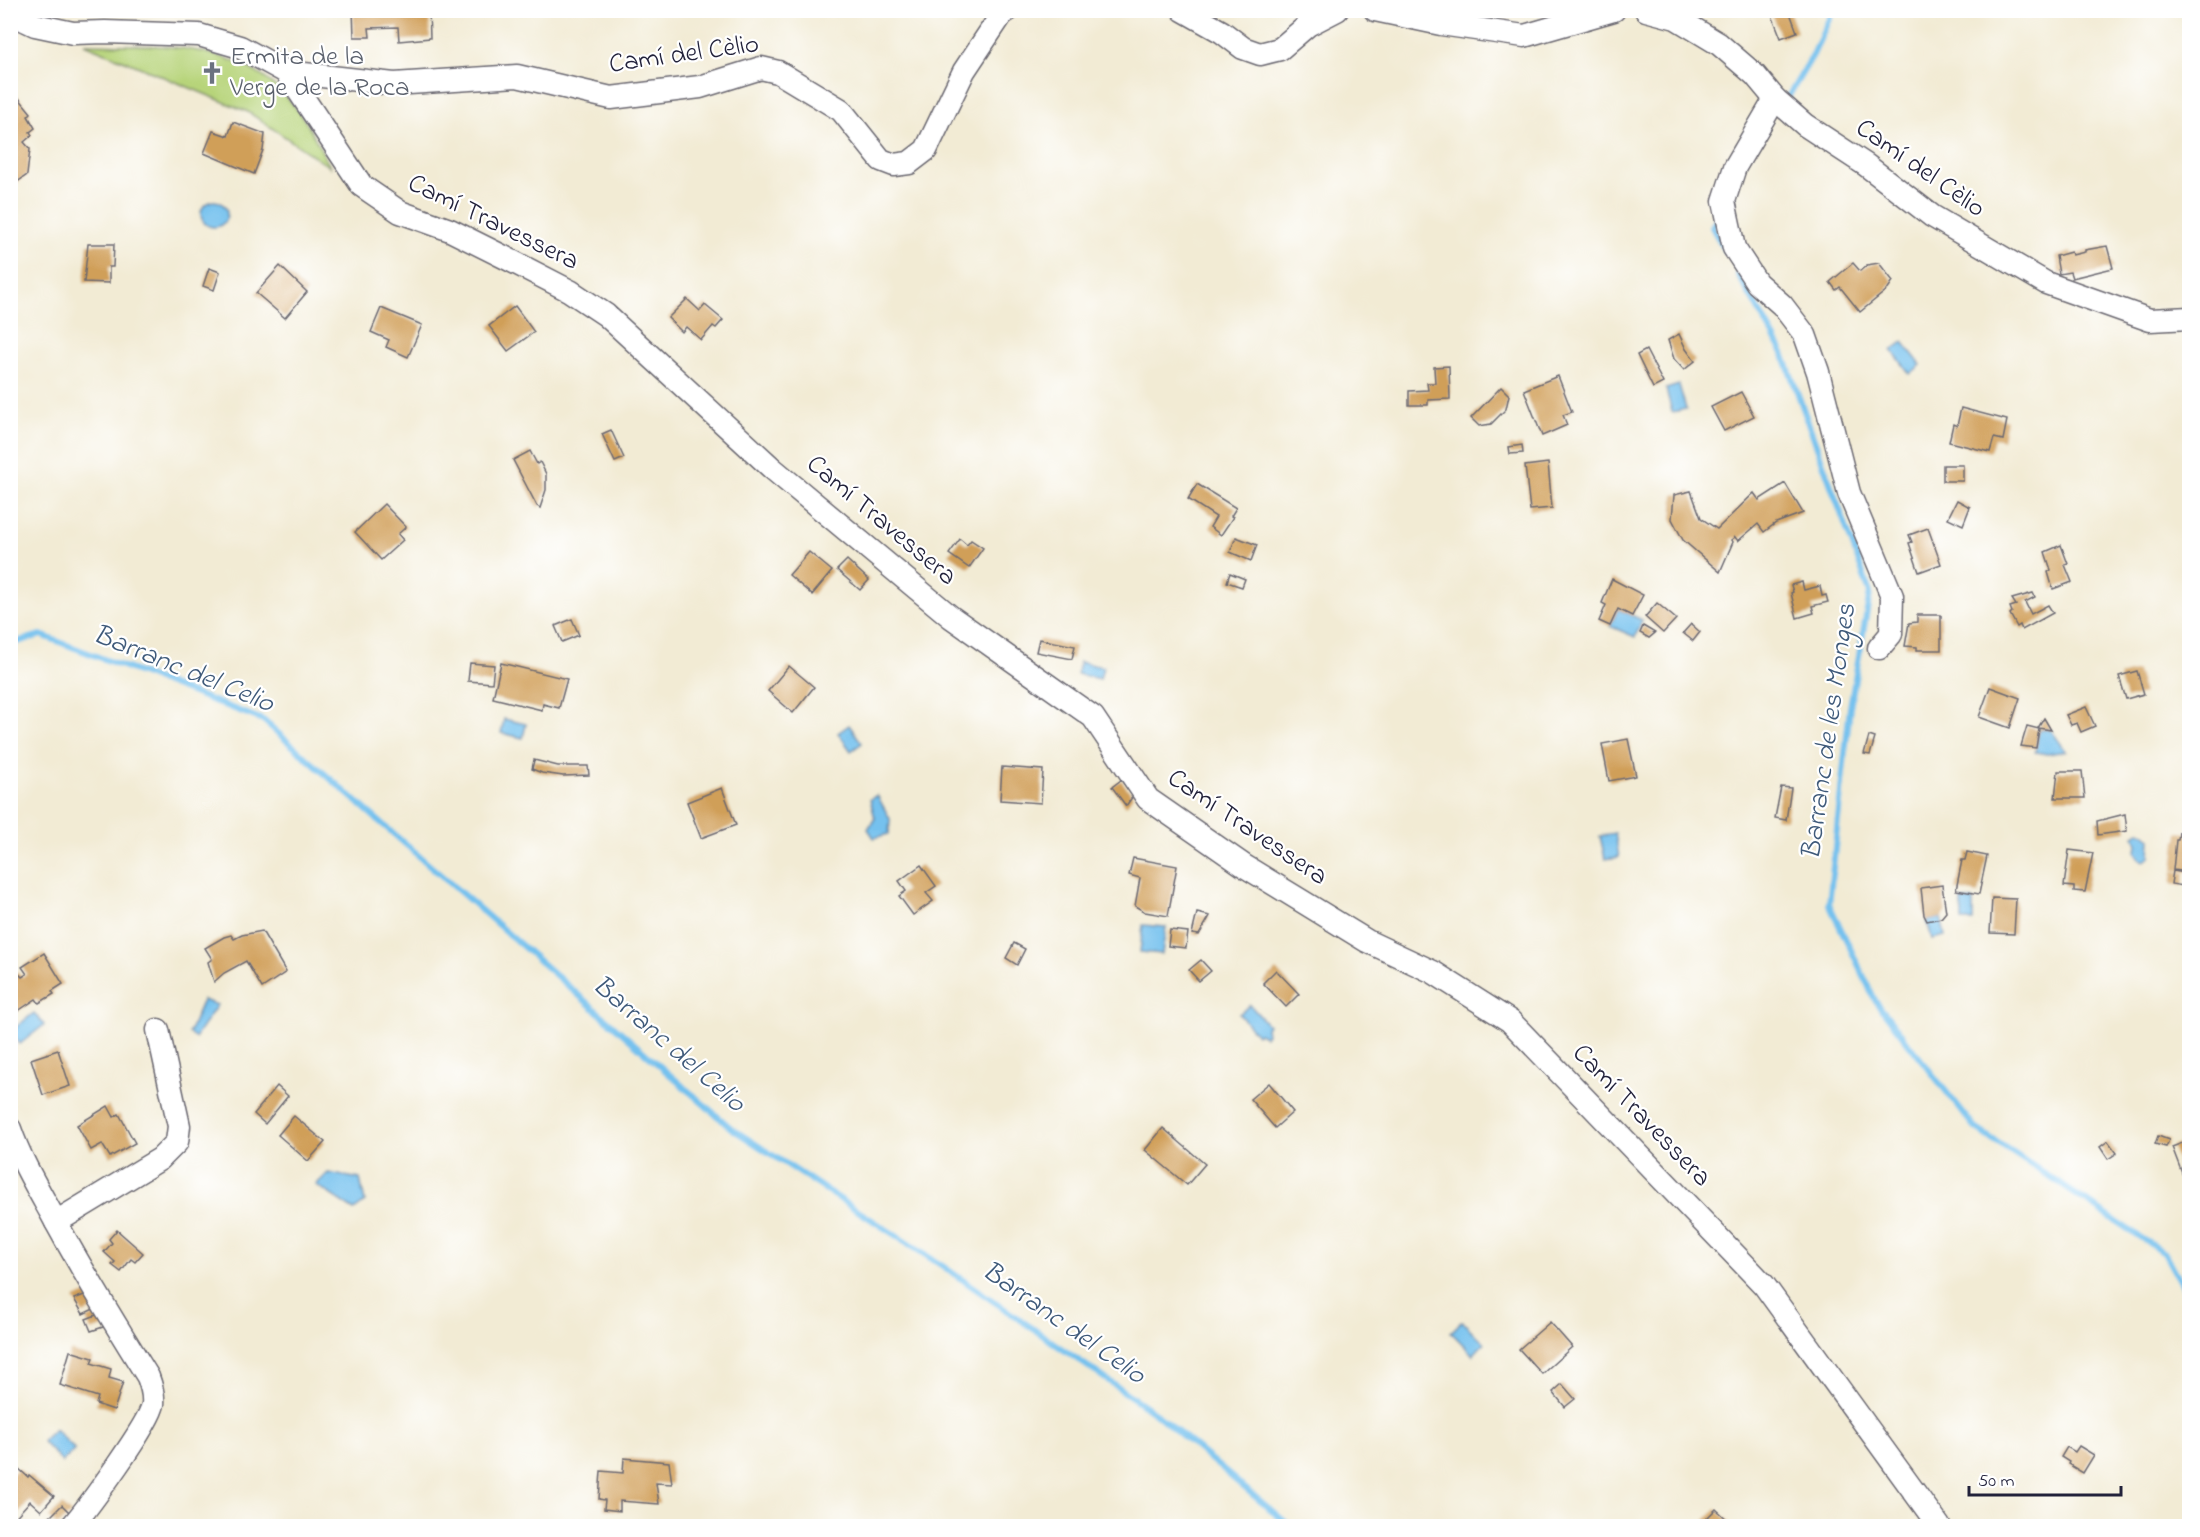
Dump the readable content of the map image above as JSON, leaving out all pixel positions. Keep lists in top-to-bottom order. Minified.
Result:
{"streets":{"street":["Camí del Cèlio","Camí Travessera"]},"crossings":[["Camí del Cèlio","Camí Travessera"]],"water":["Barranc del Celio","Barranc de les Monges"],"places":{"church":["Ermita de la Verge de la Roca"]},"scale_bar":"50 m"}
